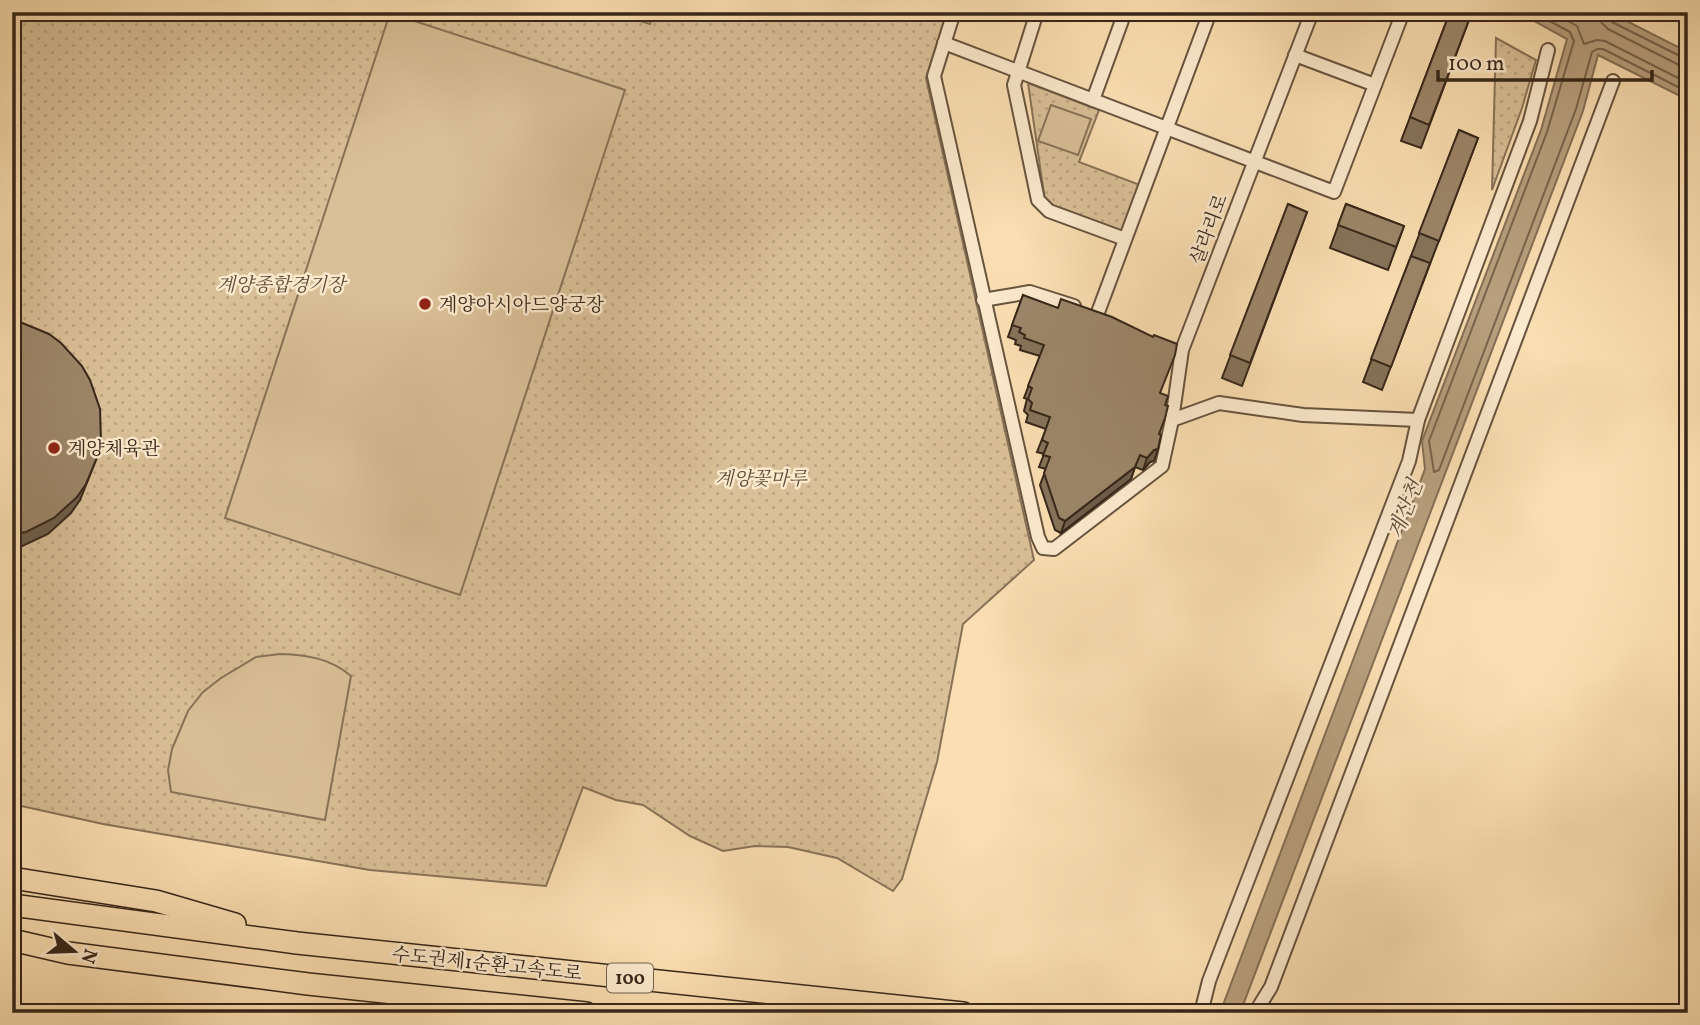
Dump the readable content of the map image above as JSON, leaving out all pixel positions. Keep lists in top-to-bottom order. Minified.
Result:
{"streets":{"highway":["수도권제1순환고속도로","100"],"street":["살라리로"]},"water":["계산천"],"parks":["계양종합경기장","계양꽃마루"],"places":["계양아시아드양궁장","계양체육관"],"scale_bar":"100 m","north":"right"}
